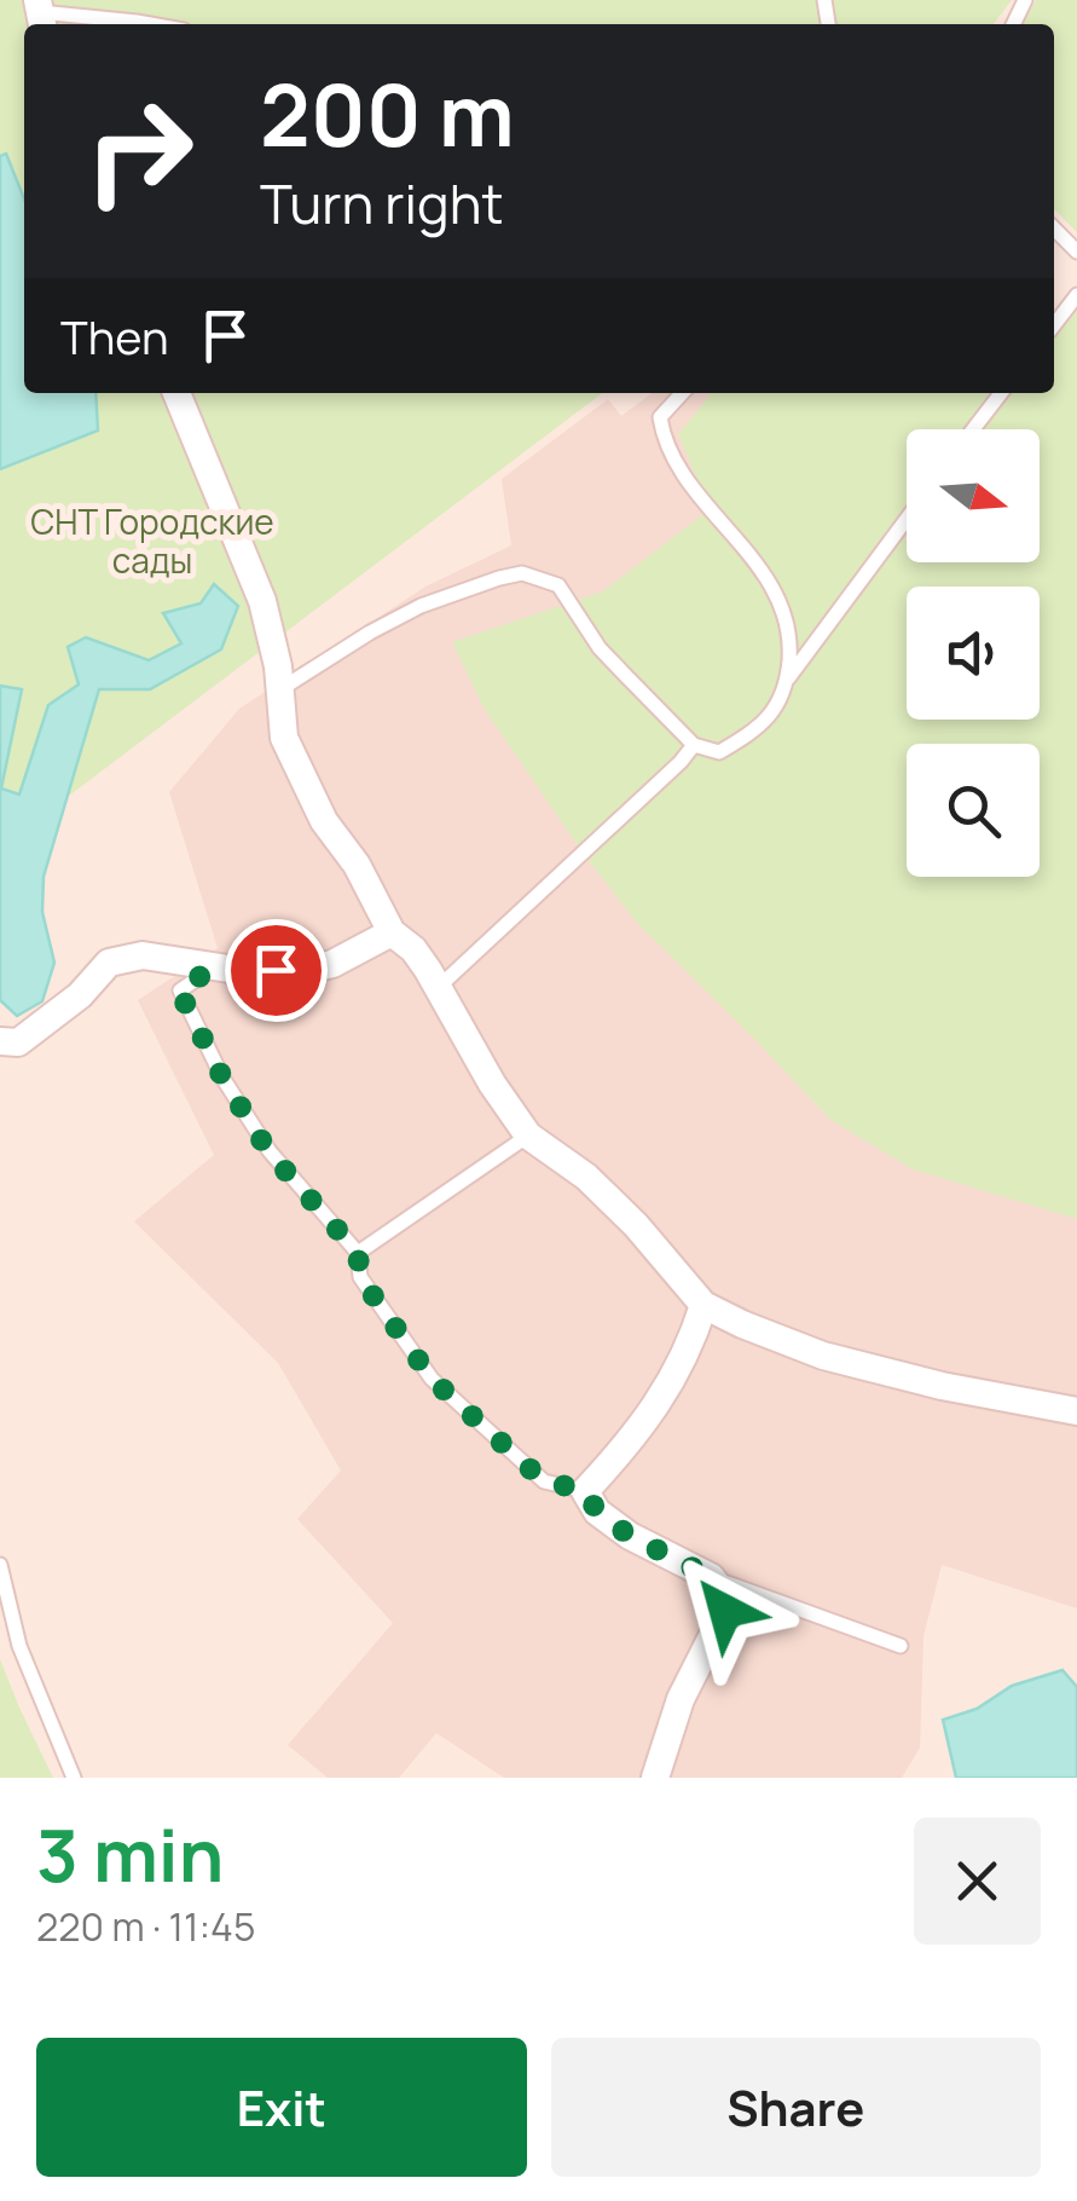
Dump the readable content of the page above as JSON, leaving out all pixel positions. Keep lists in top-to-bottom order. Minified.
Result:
{"parks":["СНТ Городские сады"],"north":"right","page":{"turn":["200 m","Turn right"],"then":"Then","heading":["3 min","220 m · 11:45"],"buttons":["Exit","Share"]}}
